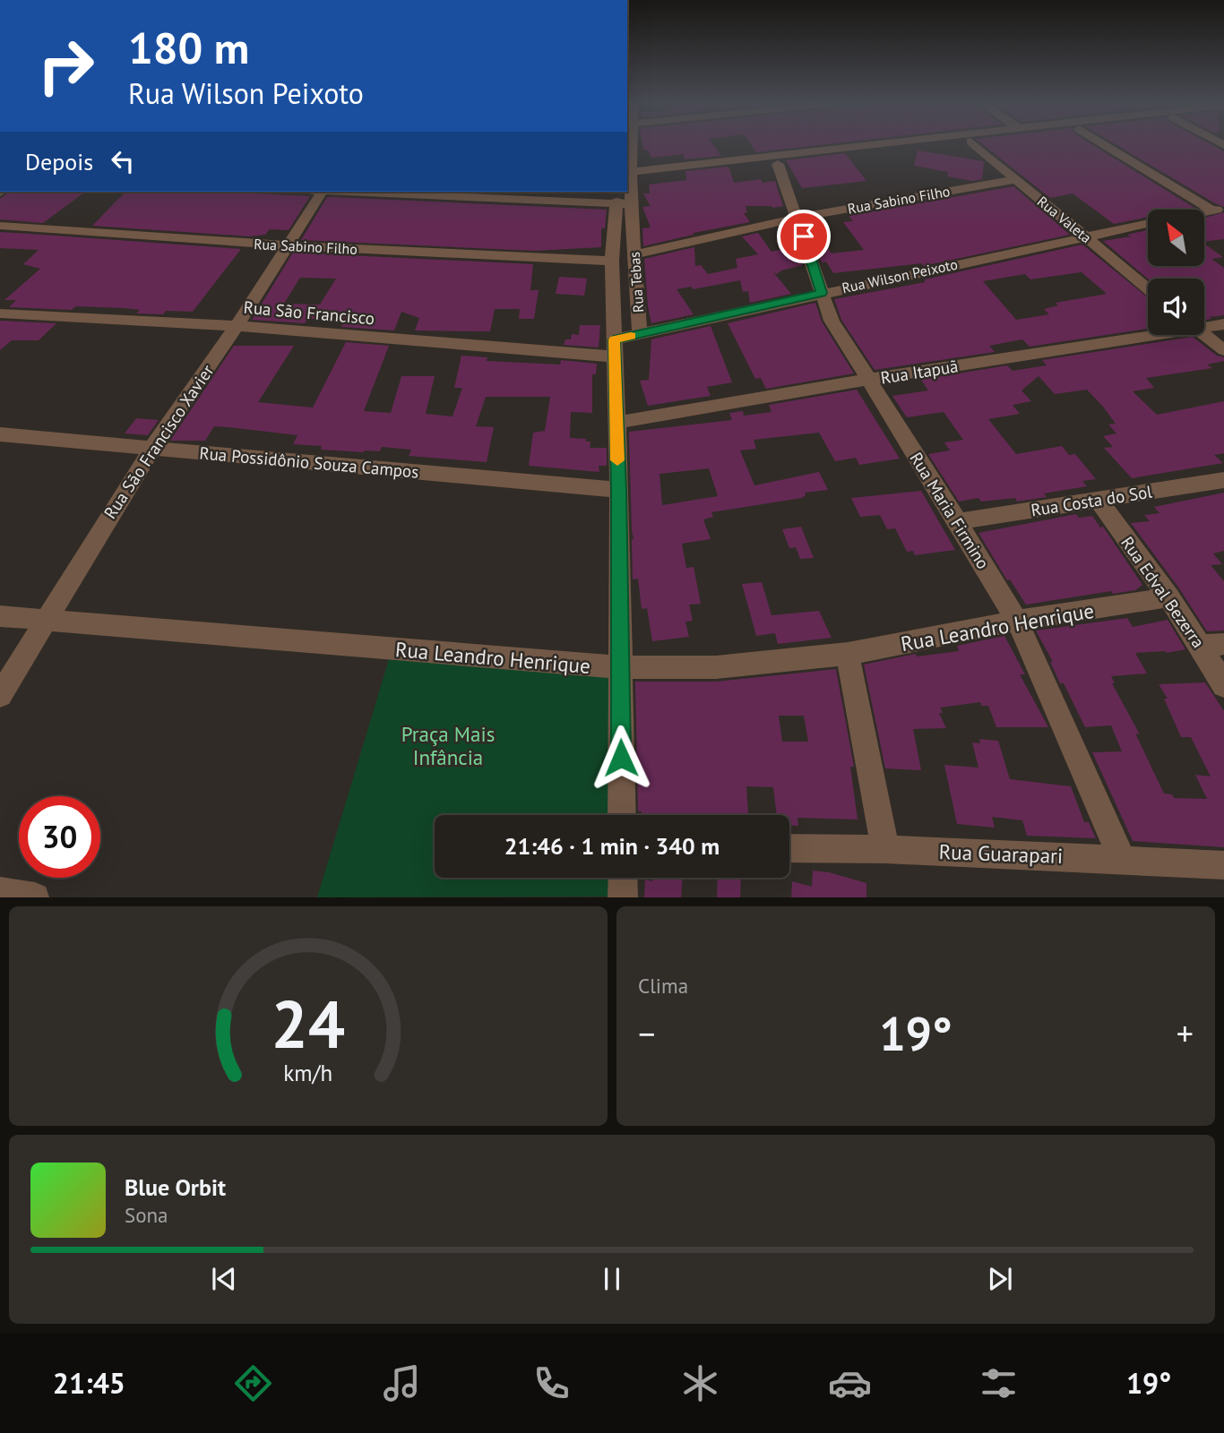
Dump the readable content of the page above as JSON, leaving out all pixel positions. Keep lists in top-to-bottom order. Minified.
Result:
{"streets":{"street":["Rua Sabino Filho","Rua Valeta","Rua Wilson Peixoto","Rua Tebas","Rua São Francisco","Rua Itapuã","Rua São Francisco Xavier","Rua Possidônio Souza Campos","Rua Costa do Sol","Rua Maria Firmino","Rua Edval Bezerra","Rua Leandro Henrique","Rua Guarapari"]},"crossings":[["Rua Sabino Filho","Rua Valeta"],["Rua Sabino Filho","Rua Tebas"],["Rua Sabino Filho","Rua São Francisco Xavier"],["Rua Sabino Filho","Rua Maria Firmino"],["Rua Valeta","Rua Wilson Peixoto"],["Rua Wilson Peixoto","Rua Tebas"],["Rua Wilson Peixoto","Rua Maria Firmino"],["Rua Tebas","Rua São Francisco"],["Rua Tebas","Rua Itapuã"],["Rua Tebas","Rua Possidônio Souza Campos"],["Rua Tebas","Rua Leandro Henrique"],["Rua São Francisco","Rua São Francisco Xavier"],["Rua Itapuã","Rua Maria Firmino"],["Rua São Francisco Xavier","Rua Possidônio Souza Campos"],["Rua São Francisco Xavier","Rua Leandro Henrique"],["Rua Costa do Sol","Rua Maria Firmino"],["Rua Costa do Sol","Rua Edval Bezerra"],["Rua Maria Firmino","Rua Leandro Henrique"],["Rua Maria Firmino","Rua Guarapari"],["Rua Edval Bezerra","Rua Leandro Henrique"]],"parks":["Praça Mais Infância"],"north":"top left","page":{"turn":["180 m","Rua Wilson Peixoto"],"then":"Depois","limit":"30","trip":"21:46 · 1 min · 340 m","tile":"Clima","heat":["−","19°","+"],"song":["Blue Orbit","Sona"],"tabs":["21:45","19°"],"gauge":["24","km/h"]}}
